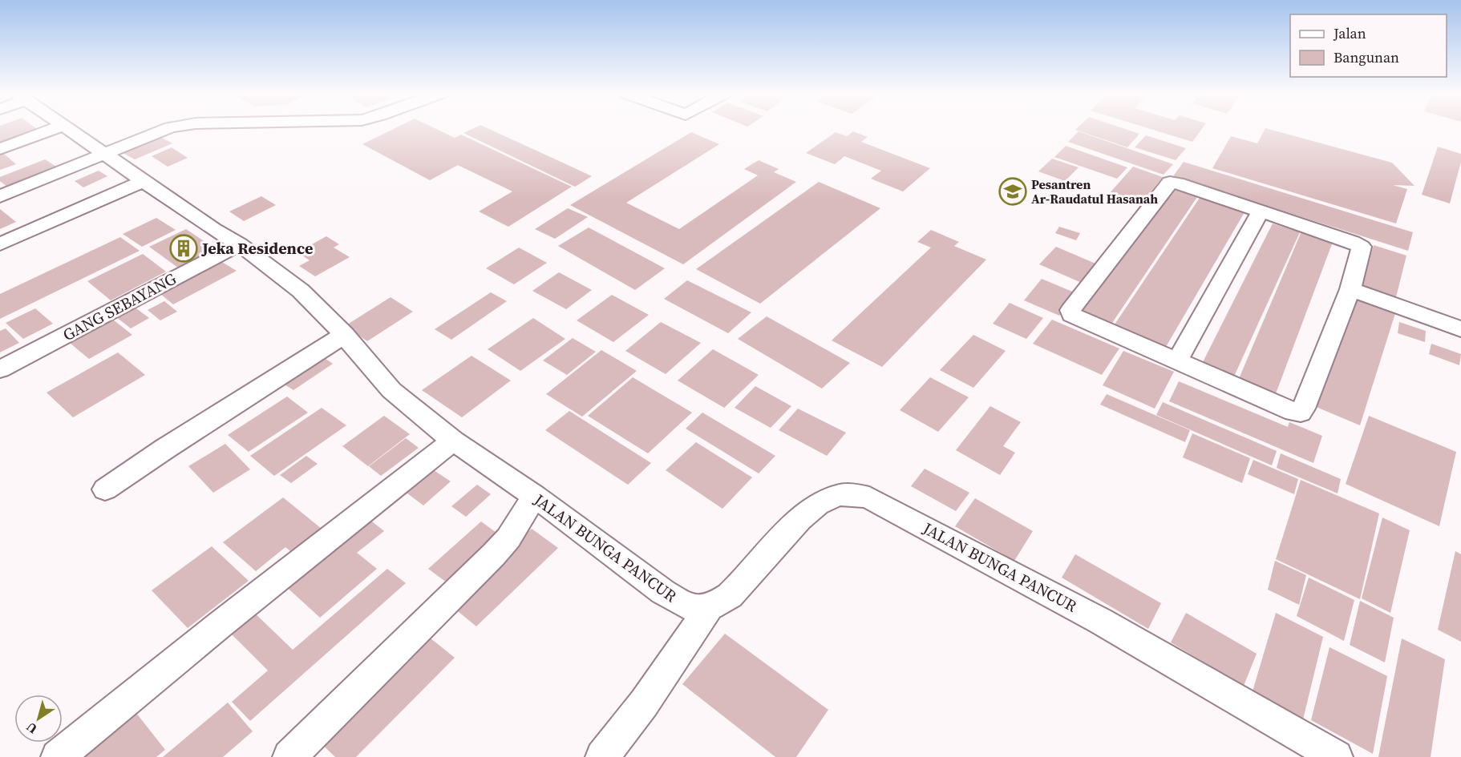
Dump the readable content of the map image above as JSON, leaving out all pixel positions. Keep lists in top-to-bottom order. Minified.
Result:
{"streets":{"street":["GANG SEBAYANG","JALAN BUNGA PANCUR"]},"crossings":[["GANG SEBAYANG","JALAN BUNGA PANCUR"]],"places":{"school or university":["Pesantren Ar-Raudatul Hasanah"],"building":["Jeka Residence"]},"legend":["Jalan","Bangunan"],"north":"bottom left"}
